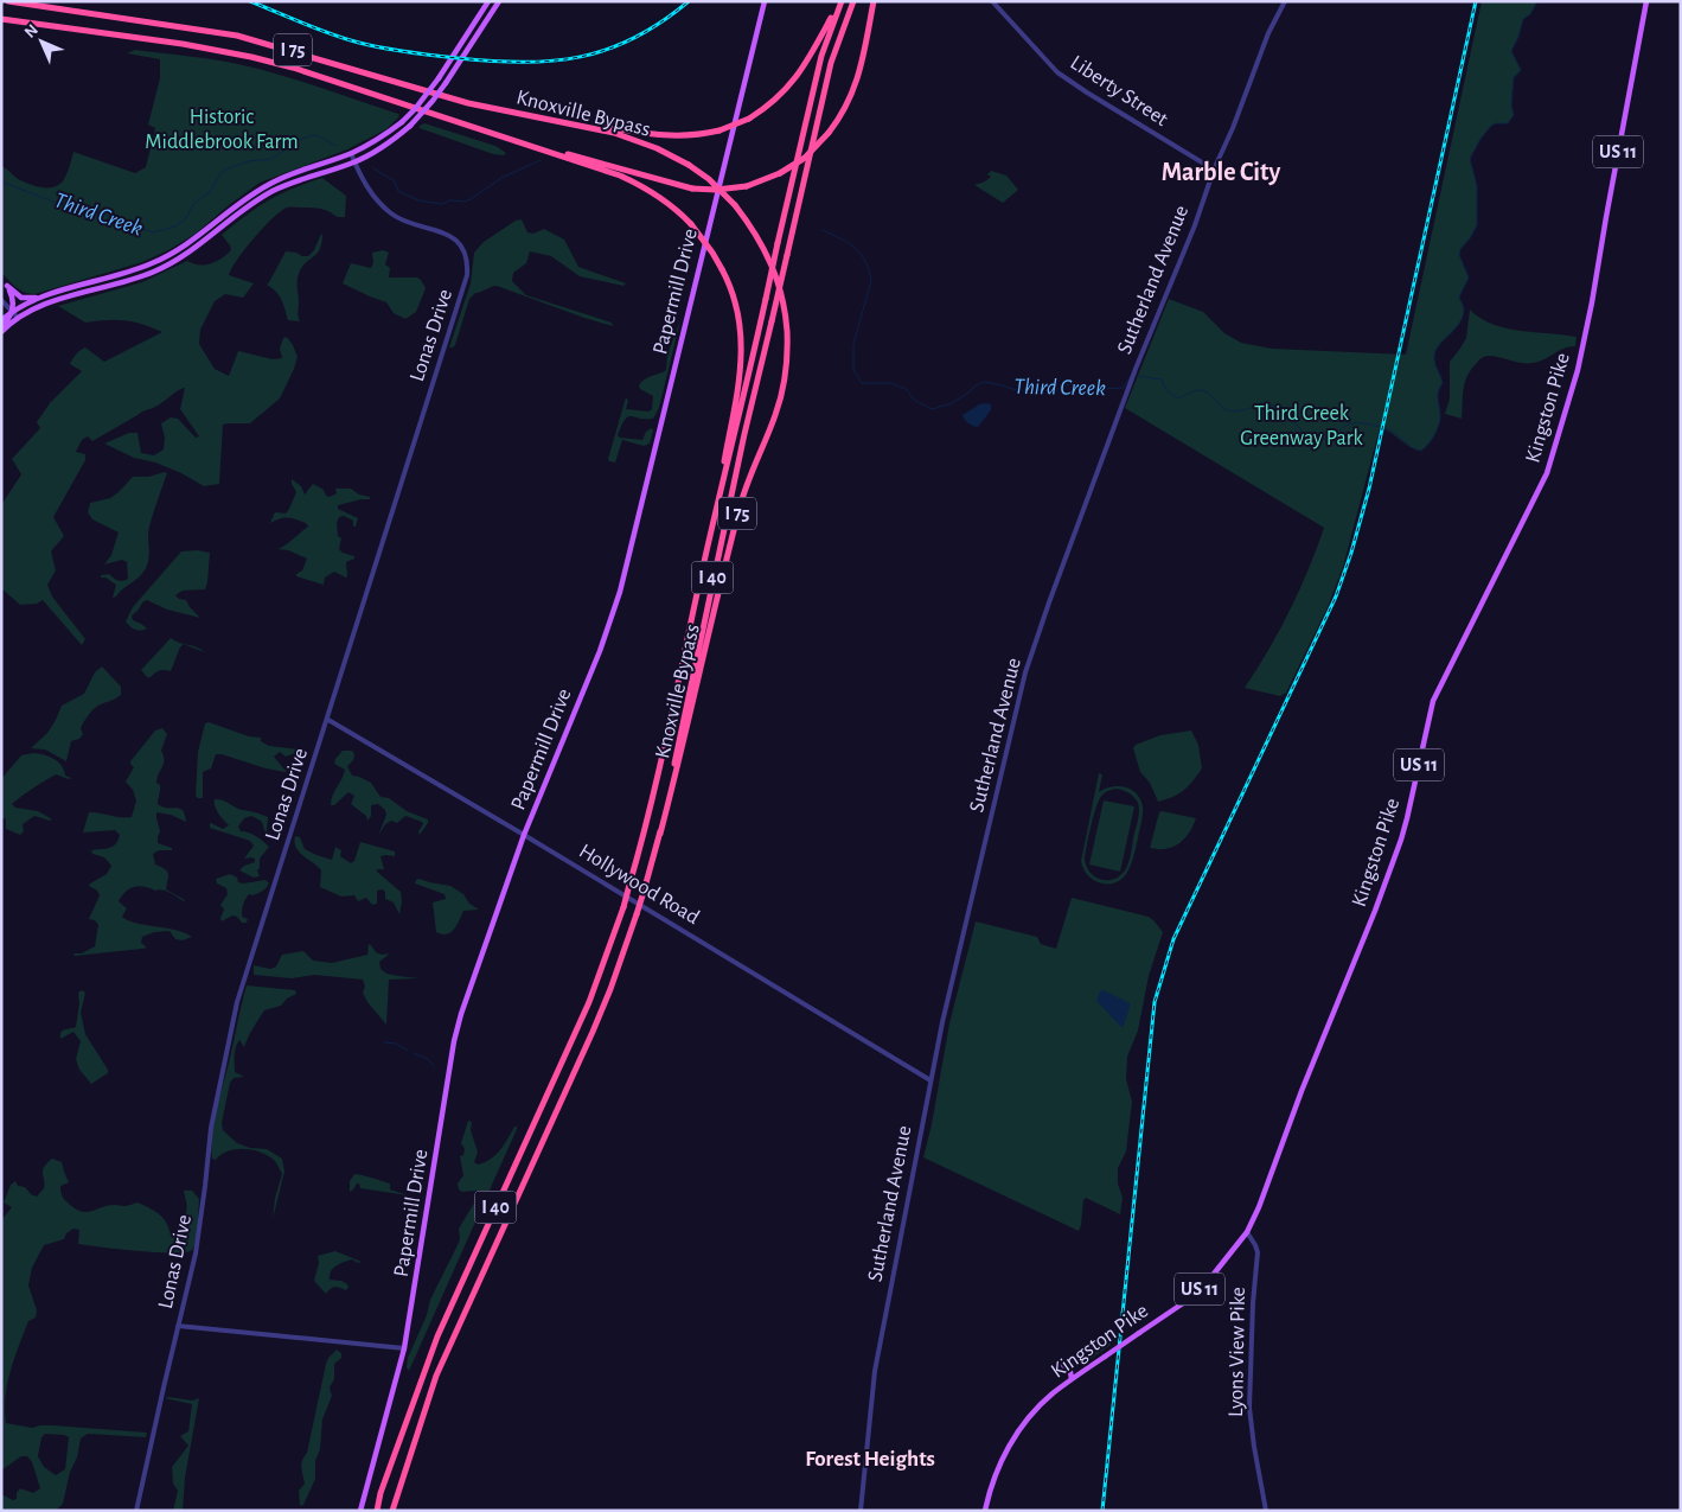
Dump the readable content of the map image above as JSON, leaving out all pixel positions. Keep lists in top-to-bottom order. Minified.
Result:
{"streets":{"highway":["I 75","Knoxville Bypass","I 40"],"main road":["US 11","Papermill Drive","Kingston Pike"],"street":["Liberty Street","Sutherland Avenue","Lonas Drive","Hollywood Road","Lyons View Pike"]},"crossings":[["Liberty Street","Sutherland Avenue"],["Knoxville Bypass","I 40"],["Sutherland Avenue","Hollywood Road"],["Papermill Drive","Hollywood Road"],["Lonas Drive","Hollywood Road"],["Kingston Pike","Lyons View Pike"]],"districts":["Marble City","Forest Heights"],"water":["Third Creek"],"parks":["Historic Middlebrook Farm","Third Creek Greenway Park"],"north":"top left"}
